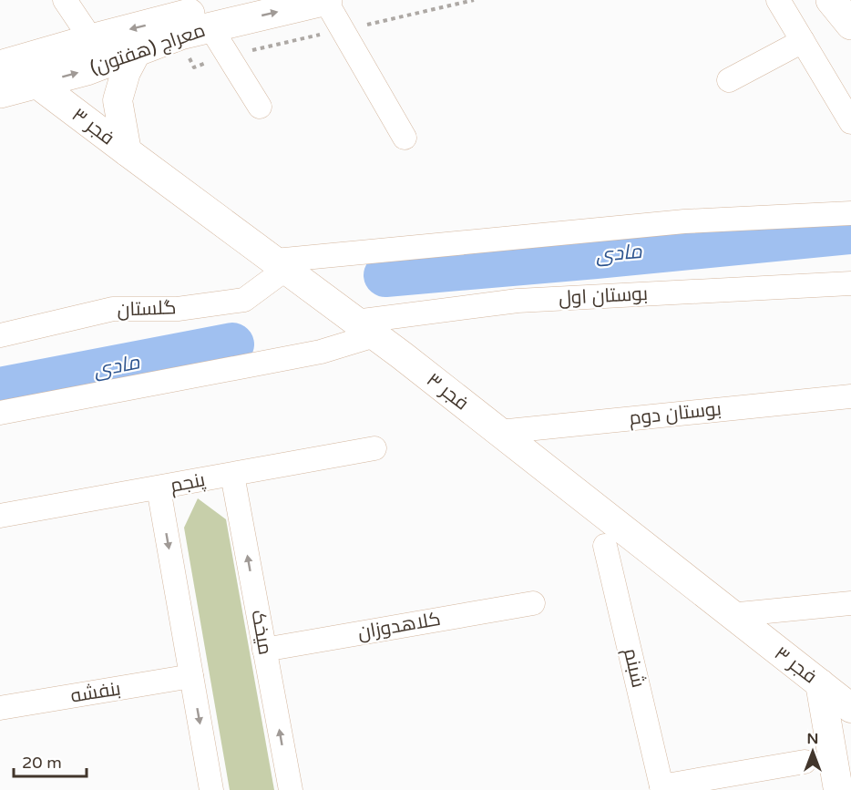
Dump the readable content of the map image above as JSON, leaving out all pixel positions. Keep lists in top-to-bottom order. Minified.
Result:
{"streets":{"main road":["معراج (هفتون)"],"street":["فجر ۳","بوستان اول","گلستان","بوستان دوم","پنجم","کلاهدوزان","میخک","شبنم","بنفشه"]},"crossings":[["معراج (هفتون)","فجر ۳"],["فجر ۳","بوستان اول"],["فجر ۳","گلستان"],["فجر ۳","بوستان دوم"],["پنجم","میخک"],["کلاهدوزان","میخک"]],"water":["مادی"],"scale_bar":"20 m","north":"top"}
